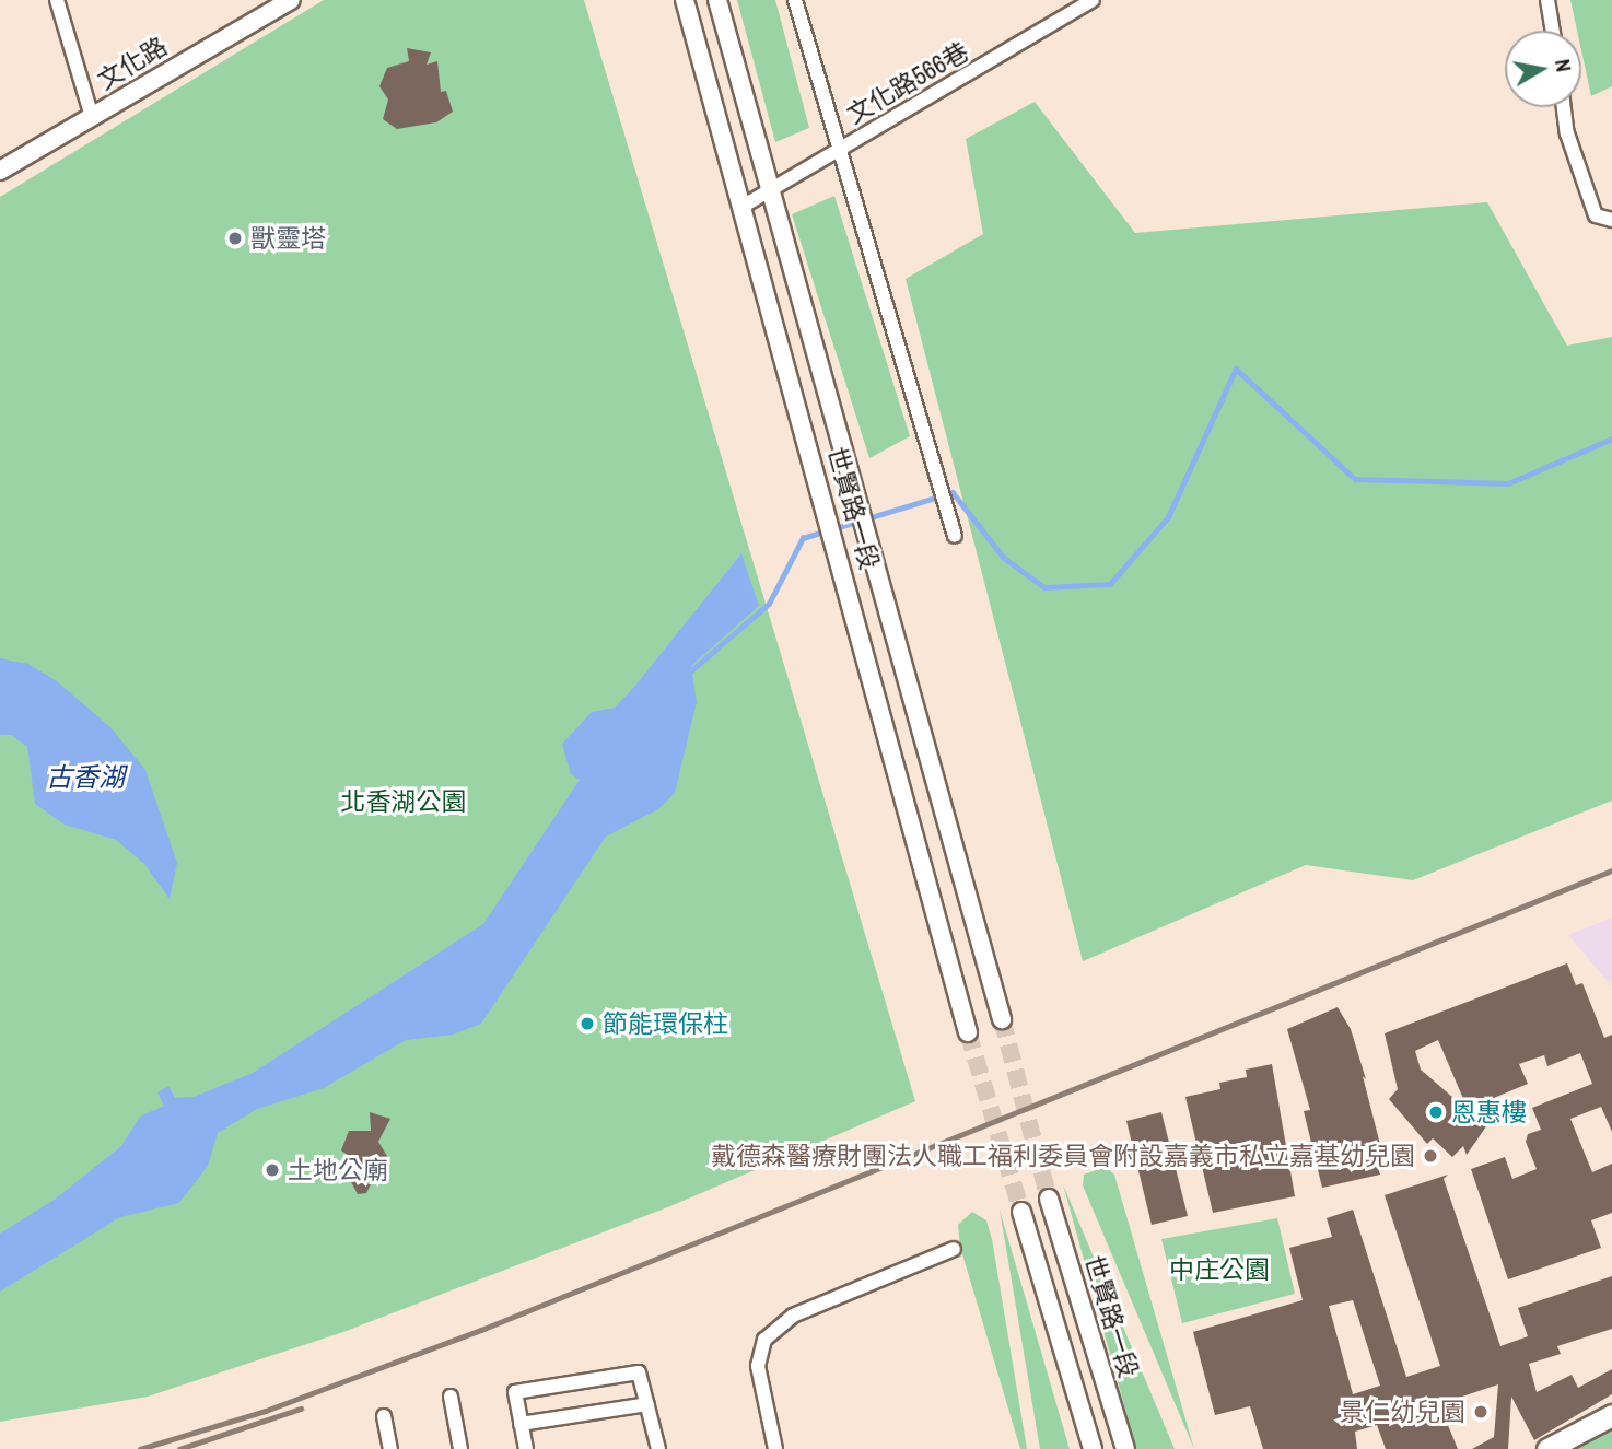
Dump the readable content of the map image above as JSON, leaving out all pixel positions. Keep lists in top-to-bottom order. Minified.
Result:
{"streets":{"street":["文化路","文化路566巷","世賢路一段"]},"crossings":[["文化路566巷","世賢路一段"]],"water":["古香湖"],"parks":["北香湖公園","中庄公園"],"places":["獸靈塔","節能環保柱","恩惠樓","戴德森醫療財團法人職工福利委員會附設嘉義市私立嘉基幼兒園","土地公廟","景仁幼兒園"],"north":"right"}
